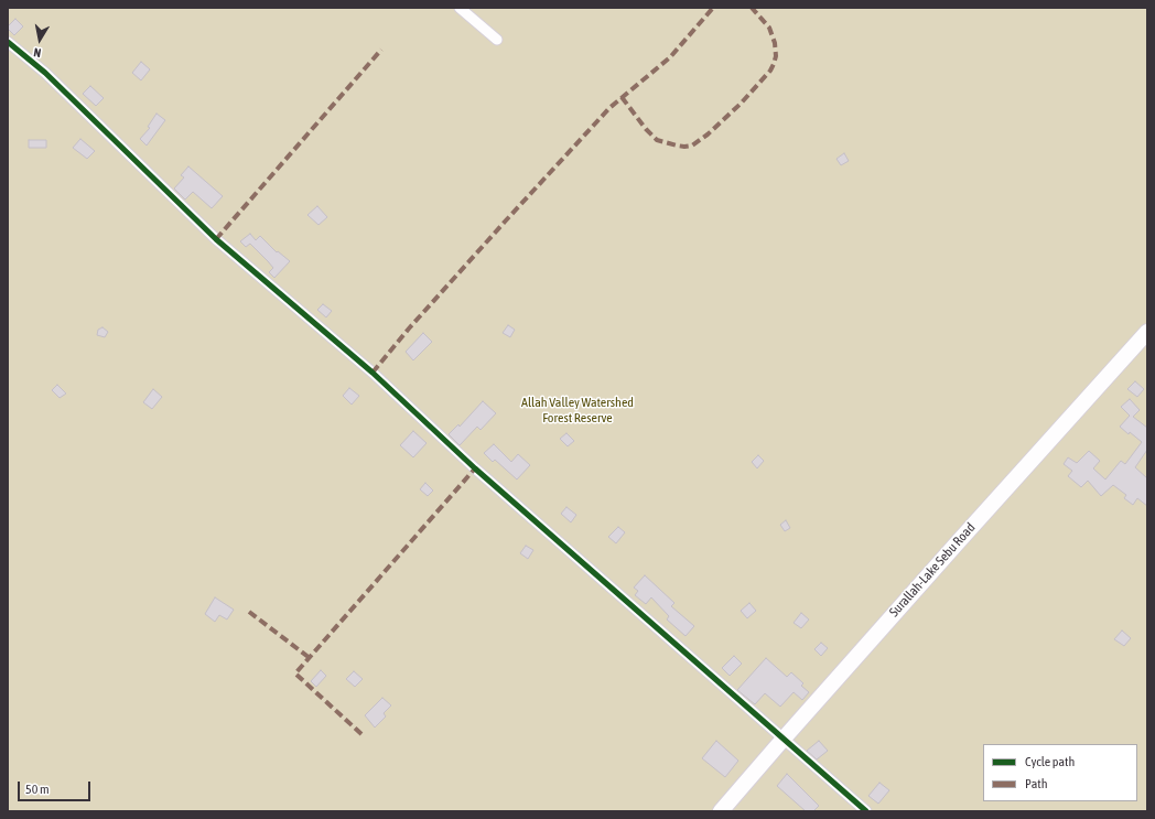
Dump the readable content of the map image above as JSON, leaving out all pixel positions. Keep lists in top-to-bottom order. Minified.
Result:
{"streets":{"main road":["Surallah-Lake Sebu Road"]},"parks":["Allah Valley Watershed Forest Reserve"],"legend":["Cycle path","Path"],"scale_bar":"50 m","north":"bottom"}
